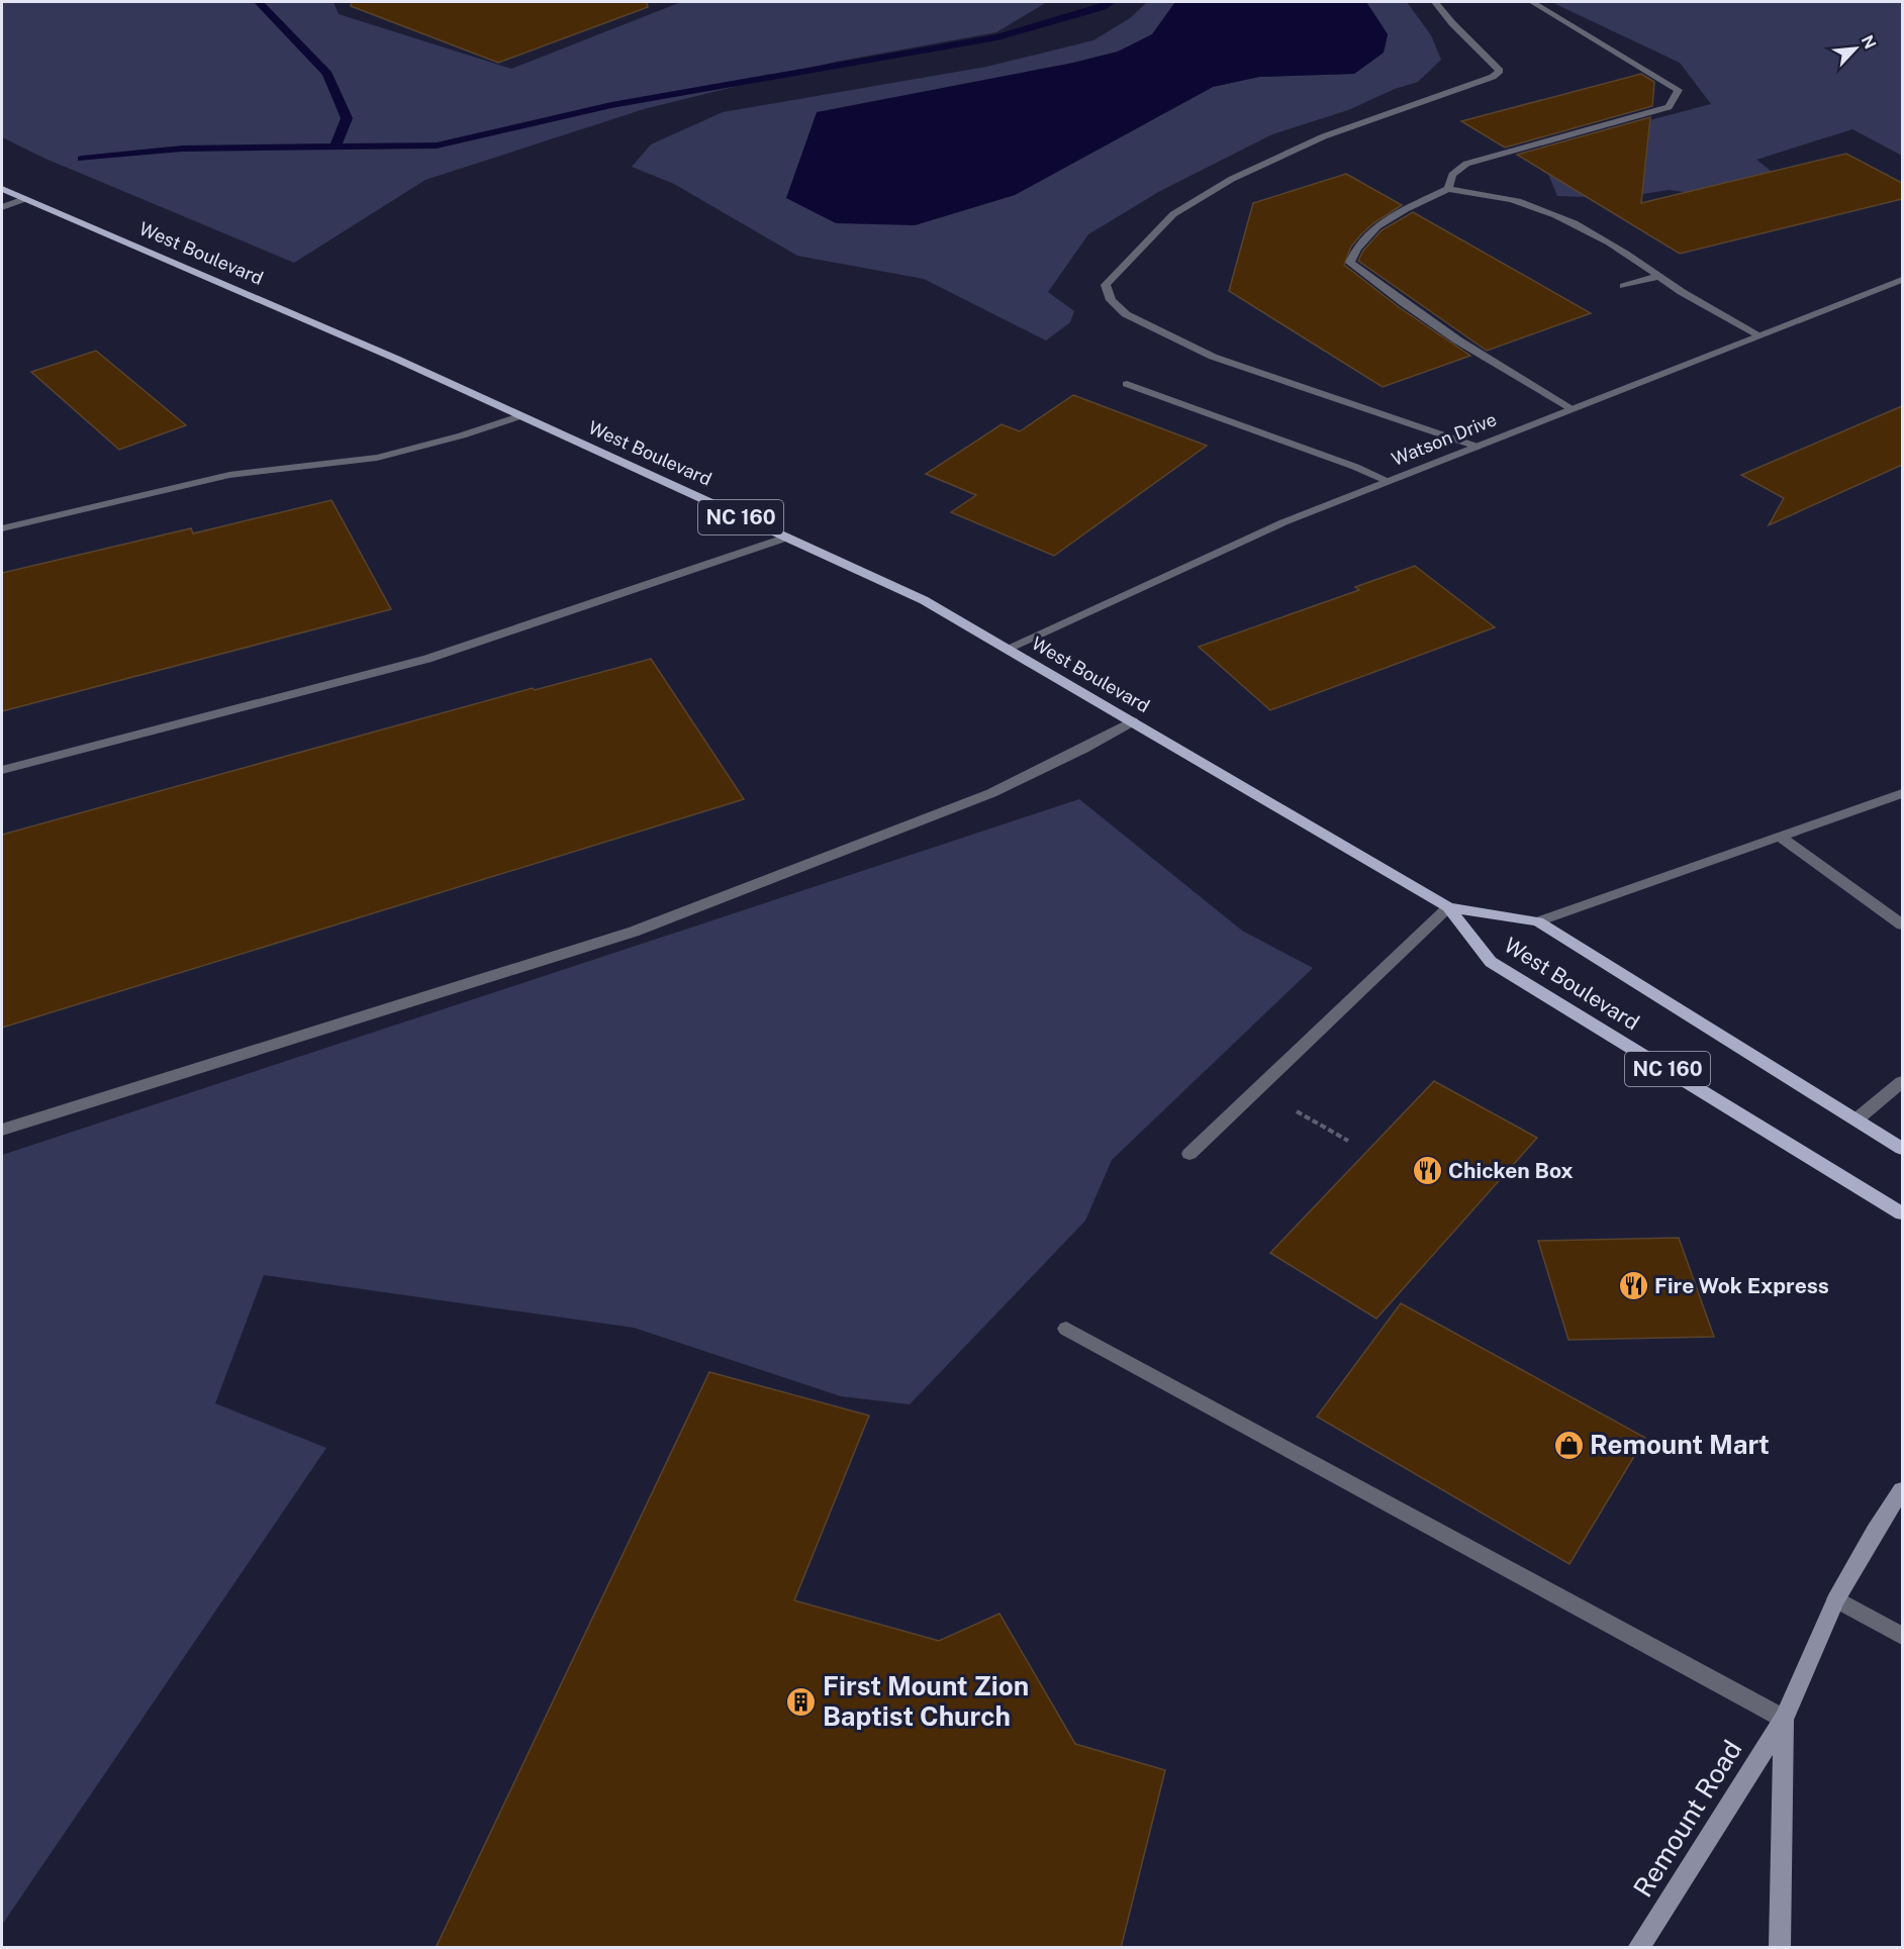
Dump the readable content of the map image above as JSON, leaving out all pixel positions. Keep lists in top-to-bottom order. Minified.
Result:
{"streets":{"main road":["West Boulevard","NC 160","Remount Road"],"street":["Watson Drive"]},"crossings":[["West Boulevard","Watson Drive"]],"places":{"restaurant":["Chicken Box","Fire Wok Express"],"shop":["Remount Mart"],"building":["First Mount Zion Baptist Church"]},"north":"top right"}
